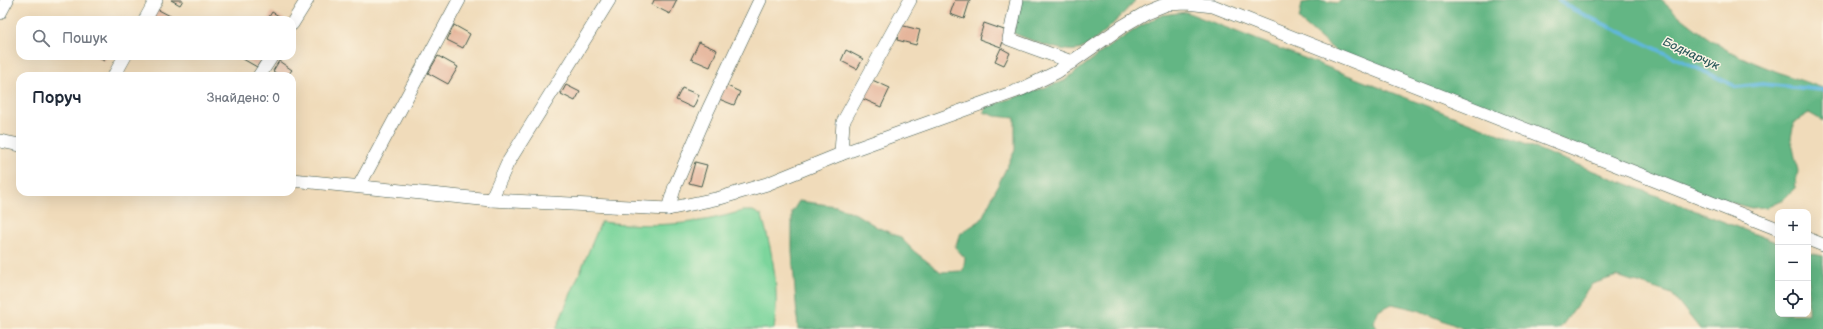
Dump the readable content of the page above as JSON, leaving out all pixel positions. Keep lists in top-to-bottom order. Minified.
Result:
{"water":["Боднарчук"],"page":{"search":"Пошук","heading":["Поруч","Знайдено: 0"],"map_buttons":["+","−"]}}
